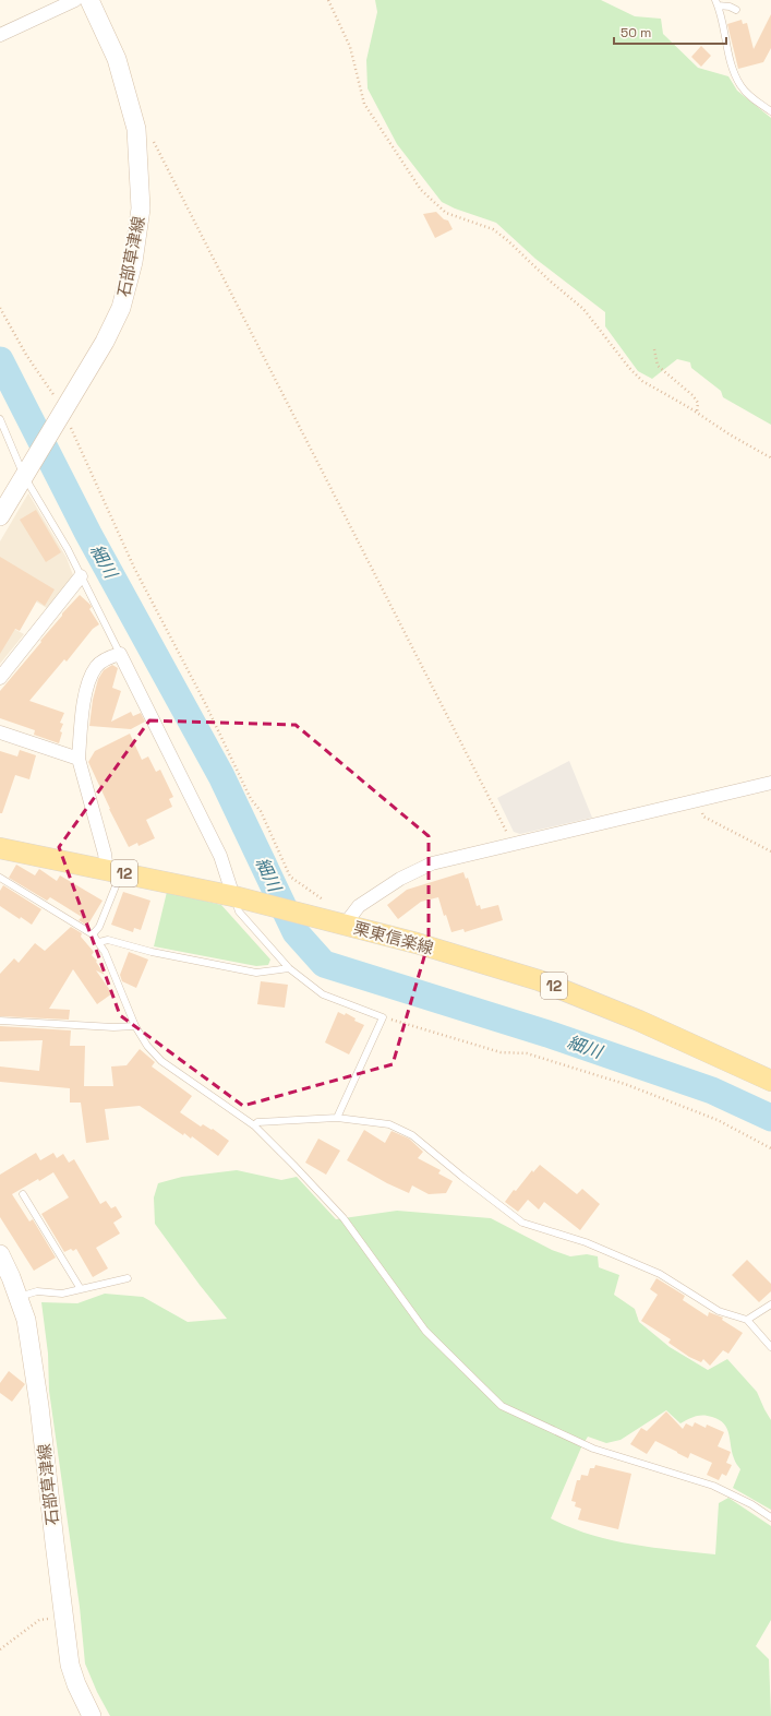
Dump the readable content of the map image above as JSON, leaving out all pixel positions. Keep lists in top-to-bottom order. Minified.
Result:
{"streets":{"main road":["石部草津線","12","栗東信楽線"]},"water":["細川"],"scale_bar":"50 m"}
